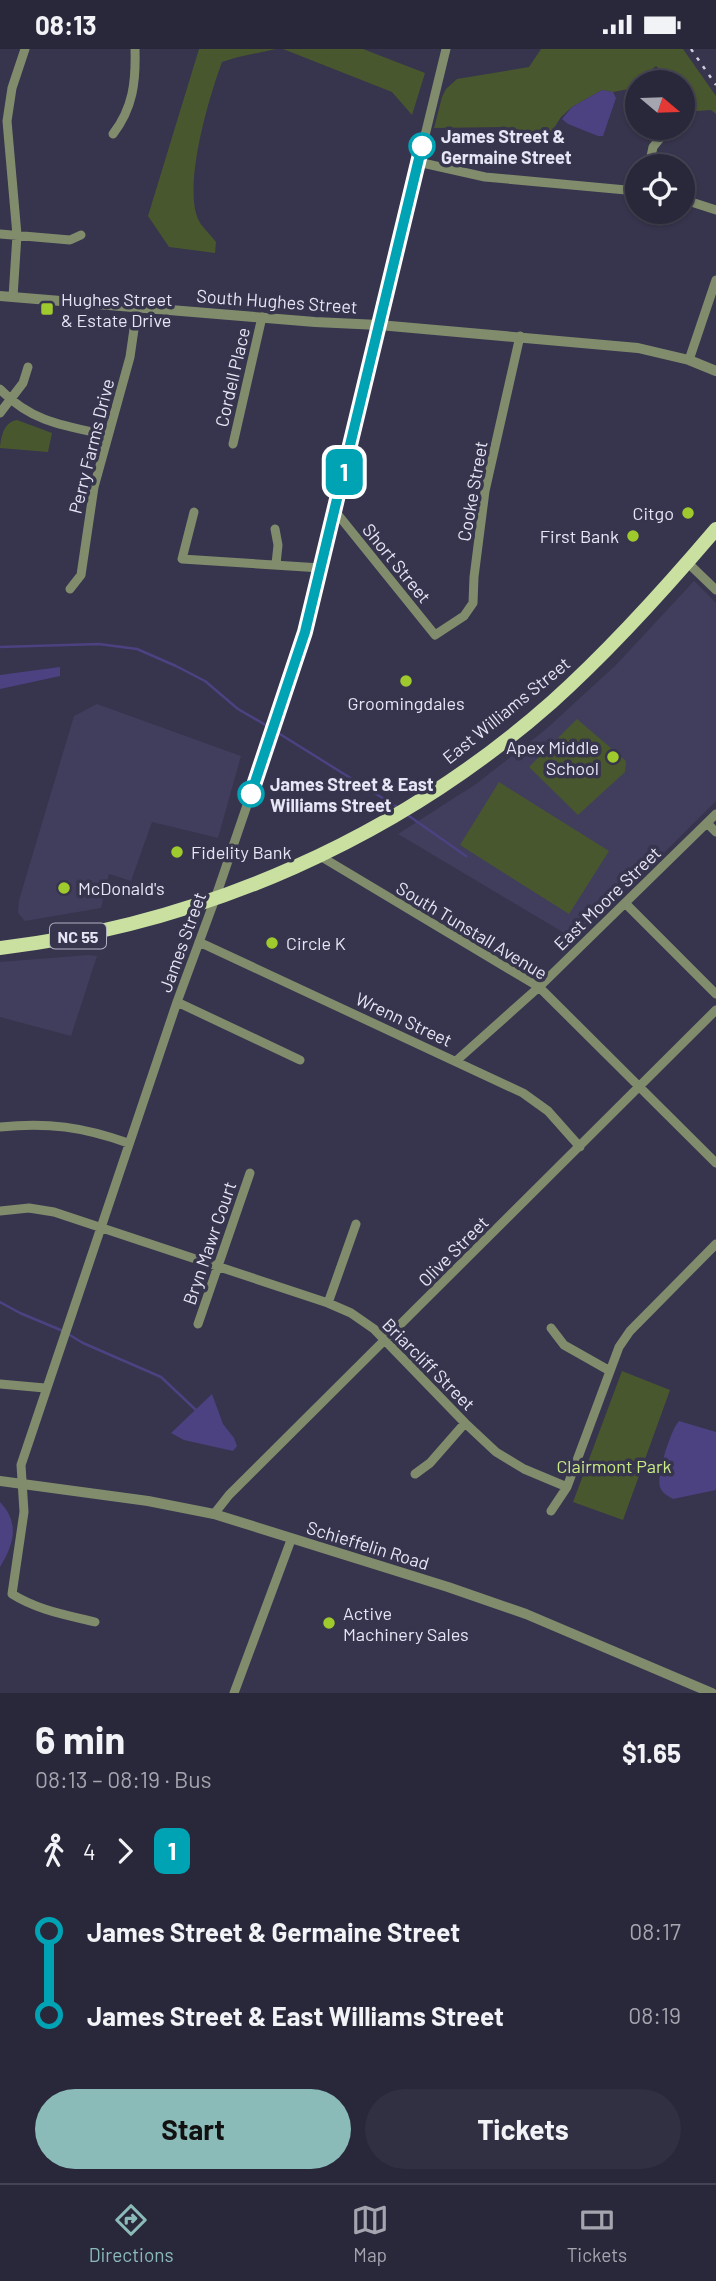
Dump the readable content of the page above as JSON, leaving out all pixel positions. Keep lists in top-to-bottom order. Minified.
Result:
{"streets":{"main road":["East Williams Street","NC 55"],"street":["South Hughes Street","Cordell Place","Perry Farms Drive","Cooke Street","Short Street","East Moore Street","South Tunstall Avenue","James Street","Wrenn Street","Bryn Mawr Court","Olive Street","Briarcliff Street","Schieffelin Road"]},"crossings":[["South Hughes Street","Cordell Place"],["South Hughes Street","Perry Farms Drive"],["South Hughes Street","Cooke Street"],["South Hughes Street","James Street"],["Cooke Street","Short Street"],["Short Street","James Street"],["East Williams Street","South Tunstall Avenue"],["East Williams Street","James Street"],["East Moore Street","South Tunstall Avenue"],["East Moore Street","Wrenn Street"],["South Tunstall Avenue","Olive Street"],["James Street","Wrenn Street"],["James Street","Briarcliff Street"],["James Street","Schieffelin Road"],["Wrenn Street","Olive Street"],["Bryn Mawr Court","Briarcliff Street"],["Olive Street","Briarcliff Street"],["Olive Street","Schieffelin Road"]],"parks":["Clairmont Park"],"places":{"other":["James Street & Germaine Street","Citgo","First Bank","Groomingdales","Apex Middle School","James Street & East Williams Street","Fidelity Bank","McDonald's","Circle K","Active Machinery Sales"],"transit":["Hughes Street & Estate Drive"]},"lines":["bus line 1"],"north":"right","page":{"status":"08:13","on_map":"1","heading":["6 min","08:13 – 08:19 · Bus","$1.65"],"legs":["4","1"],"list":[{"name":"James Street & Germaine Street","value":"08:17"},{"name":"James Street & East Williams Street","value":"08:19"}],"buttons":["Start","Tickets"],"tabs":["Directions","Map","Tickets"]}}
